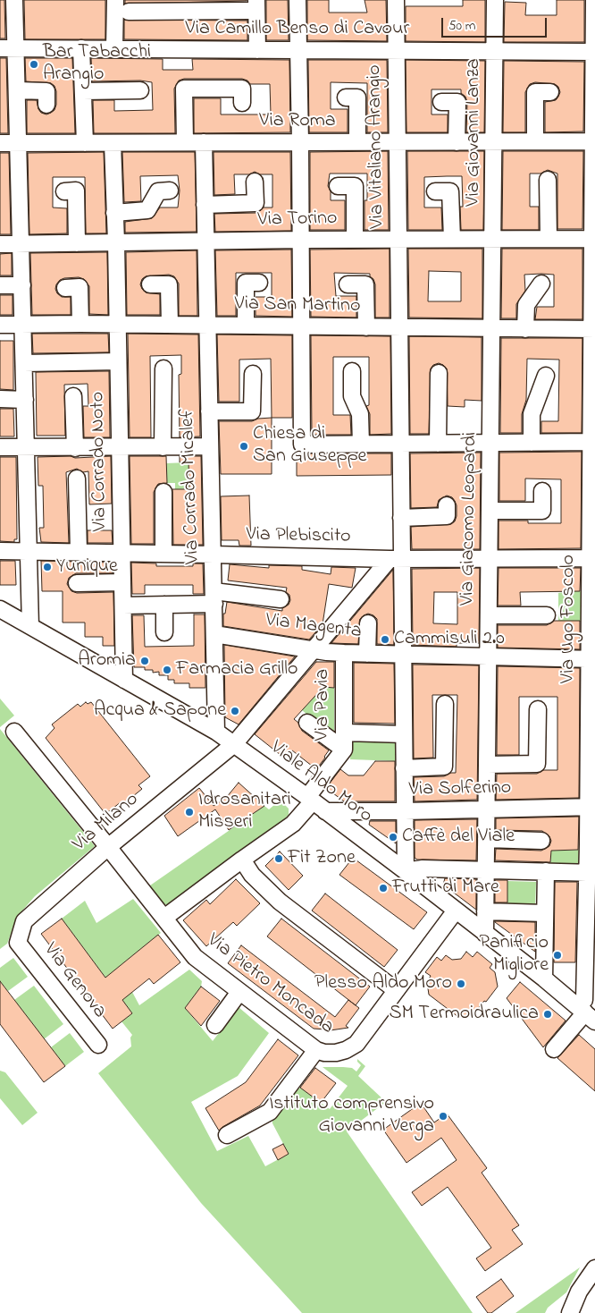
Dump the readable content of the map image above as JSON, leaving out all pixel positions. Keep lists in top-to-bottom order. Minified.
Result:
{"streets":{"street":["Via Camillo Benso di Cavour","Via Roma","Via Giovanni Lanza","Via Vitaliano Arangio","Via Torino","Via San Martino","Via Corrado Noto","Via Corrado Micalef","Via Giacomo Leopardi","Via Plebiscito","Via Ugo Foscolo","Via Magenta","Via Pavia","Viale Aldo Moro","Via Solferino","Via Milano","Via Genova","Via Pietro Moncada"]},"crossings":[["Via Camillo Benso di Cavour","Via Giovanni Lanza"],["Via Camillo Benso di Cavour","Via Vitaliano Arangio"],["Via Camillo Benso di Cavour","Via Ugo Foscolo"],["Via Roma","Via Giovanni Lanza"],["Via Roma","Via Vitaliano Arangio"],["Via Roma","Via Corrado Noto"],["Via Roma","Via Corrado Micalef"],["Via Roma","Via Ugo Foscolo"],["Via Giovanni Lanza","Via Torino"],["Via Giovanni Lanza","Via Giacomo Leopardi"],["Via Vitaliano Arangio","Via Torino"],["Via Vitaliano Arangio","Via San Martino"],["Via Vitaliano Arangio","Via Plebiscito"],["Via Vitaliano Arangio","Via Magenta"],["Via Vitaliano Arangio","Viale Aldo Moro"],["Via Vitaliano Arangio","Via Solferino"],["Via Vitaliano Arangio","Via Milano"],["Via Torino","Via Corrado Noto"],["Via Torino","Via Corrado Micalef"],["Via Torino","Via Giacomo Leopardi"],["Via Torino","Via Ugo Foscolo"],["Via San Martino","Via Corrado Noto"],["Via San Martino","Via Corrado Micalef"],["Via San Martino","Via Giacomo Leopardi"],["Via San Martino","Via Ugo Foscolo"],["Via Corrado Noto","Via Plebiscito"],["Via Corrado Noto","Viale Aldo Moro"],["Via Corrado Micalef","Via Plebiscito"],["Via Corrado Micalef","Via Magenta"],["Via Corrado Micalef","Viale Aldo Moro"],["Via Giacomo Leopardi","Via Plebiscito"],["Via Giacomo Leopardi","Via Magenta"],["Via Giacomo Leopardi","Viale Aldo Moro"],["Via Giacomo Leopardi","Via Solferino"],["Via Plebiscito","Via Ugo Foscolo"],["Via Plebiscito","Via Milano"],["Via Ugo Foscolo","Via Magenta"],["Via Ugo Foscolo","Viale Aldo Moro"],["Via Ugo Foscolo","Via Solferino"],["Via Magenta","Via Pavia"],["Via Magenta","Via Milano"],["Via Pavia","Viale Aldo Moro"],["Via Pavia","Via Pietro Moncada"],["Viale Aldo Moro","Via Solferino"],["Viale Aldo Moro","Via Milano"],["Viale Aldo Moro","Via Pietro Moncada"],["Via Milano","Via Genova"],["Via Milano","Via Pietro Moncada"]],"places":["Bar Tabacchi Arangio","Chiesa di San Giuseppe","Yunique","Cammisuli 2.0","Aromia","Farmacia Grillo","Acqua & Sapone","Idrosanitari Misseri","Caffè del Viale","Fit Zone","Frutti di Mare","Panificio Migliore","Plesso Aldo Moro","SM Termoidraulica","Istituto comprensivo Giovanni Verga"],"scale_bar":"50 m"}
